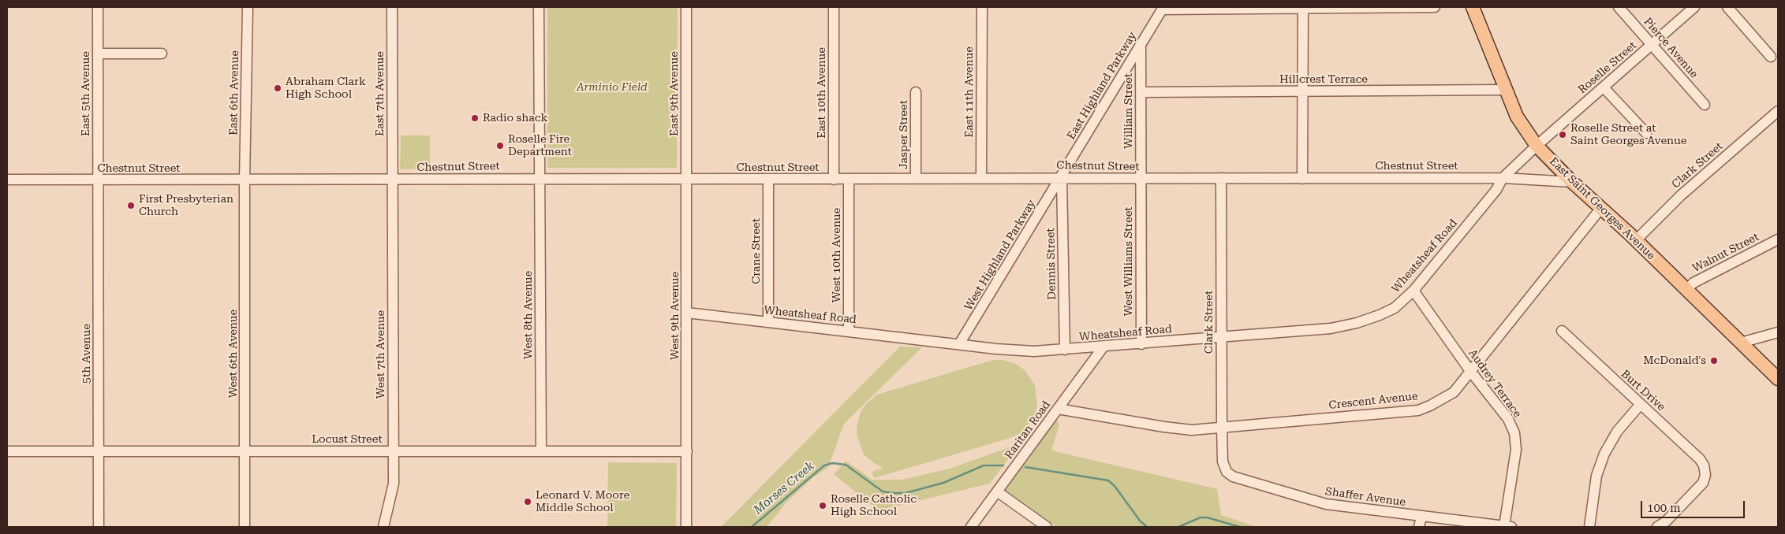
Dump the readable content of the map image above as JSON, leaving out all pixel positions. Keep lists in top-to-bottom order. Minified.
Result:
{"streets":{"main road":["East Saint Georges Avenue"],"street":["Pierce Avenue","Roselle Street","Hillcrest Terrace","East Highland Parkway","East 11th Avenue","East 6th Avenue","East 10th Avenue","East 5th Avenue","East 7th Avenue","East 9th Avenue","William Street","Jasper Street","Clark Street","Chestnut Street","Crane Street","Walnut Street","West 10th Avenue","West Highland Parkway","Wheatsheaf Road","West Williams Street","Dennis Street","West 8th Avenue","West 9th Avenue","5th Avenue","West 6th Avenue","West 7th Avenue","Audrey Terrace","Burt Drive","Crescent Avenue","Raritan Road","Locust Street","Shaffer Avenue"]},"crossings":[["Pierce Avenue","Roselle Street"],["Roselle Street","East Saint Georges Avenue"],["Hillcrest Terrace","William Street"],["Hillcrest Terrace","East Saint Georges Avenue"],["East Highland Parkway","William Street"],["East Highland Parkway","Chestnut Street"],["East Highland Parkway","West Highland Parkway"],["East Highland Parkway","Dennis Street"],["East 11th Avenue","Chestnut Street"],["East 6th Avenue","Chestnut Street"],["East 6th Avenue","West 6th Avenue"],["East 10th Avenue","Chestnut Street"],["East 5th Avenue","Chestnut Street"],["East 5th Avenue","5th Avenue"],["East 7th Avenue","Chestnut Street"],["East 7th Avenue","West 7th Avenue"],["East 9th Avenue","Chestnut Street"],["East 9th Avenue","West 9th Avenue"],["William Street","Chestnut Street"],["William Street","West Williams Street"],["Jasper Street","Chestnut Street"],["Clark Street","Chestnut Street"],["Clark Street","East Saint Georges Avenue"],["Clark Street","Wheatsheaf Road"],["Clark Street","Crescent Avenue"],["Clark Street","Shaffer Avenue"],["Chestnut Street","East Saint Georges Avenue"],["Chestnut Street","Crane Street"],["Chestnut Street","West 10th Avenue"],["Chestnut Street","West Highland Parkway"],["Chestnut Street","Wheatsheaf Road"],["Chestnut Street","West Williams Street"],["Chestnut Street","Dennis Street"],["Chestnut Street","West 8th Avenue"],["Chestnut Street","West 9th Avenue"],["Chestnut Street","5th Avenue"],["Chestnut Street","West 6th Avenue"],["Chestnut Street","West 7th Avenue"],["East Saint Georges Avenue","Walnut Street"],["East Saint Georges Avenue","Crescent Avenue"],["Crane Street","Wheatsheaf Road"],["West 10th Avenue","Wheatsheaf Road"],["West Highland Parkway","Wheatsheaf Road"],["West Highland Parkway","Dennis Street"],["Wheatsheaf Road","West Williams Street"],["Wheatsheaf Road","Dennis Street"],["Wheatsheaf Road","West 9th Avenue"],["Wheatsheaf Road","Audrey Terrace"],["Wheatsheaf Road","Raritan Road"],["West 8th Avenue","Locust Street"],["West 9th Avenue","Locust Street"],["5th Avenue","Locust Street"],["West 6th Avenue","Locust Street"],["West 7th Avenue","Locust Street"],["Audrey Terrace","Crescent Avenue"],["Audrey Terrace","Shaffer Avenue"],["Crescent Avenue","Raritan Road"]],"water":["Morses Creek"],"parks":["Arminio Field"],"places":["Abraham Clark High School","Radio shack","Roselle Street at Saint Georges Avenue","Roselle Fire Department","First Presbyterian Church","McDonald's","Leonard V. Moore Middle School","Roselle Catholic High School"],"scale_bar":"100 m"}
